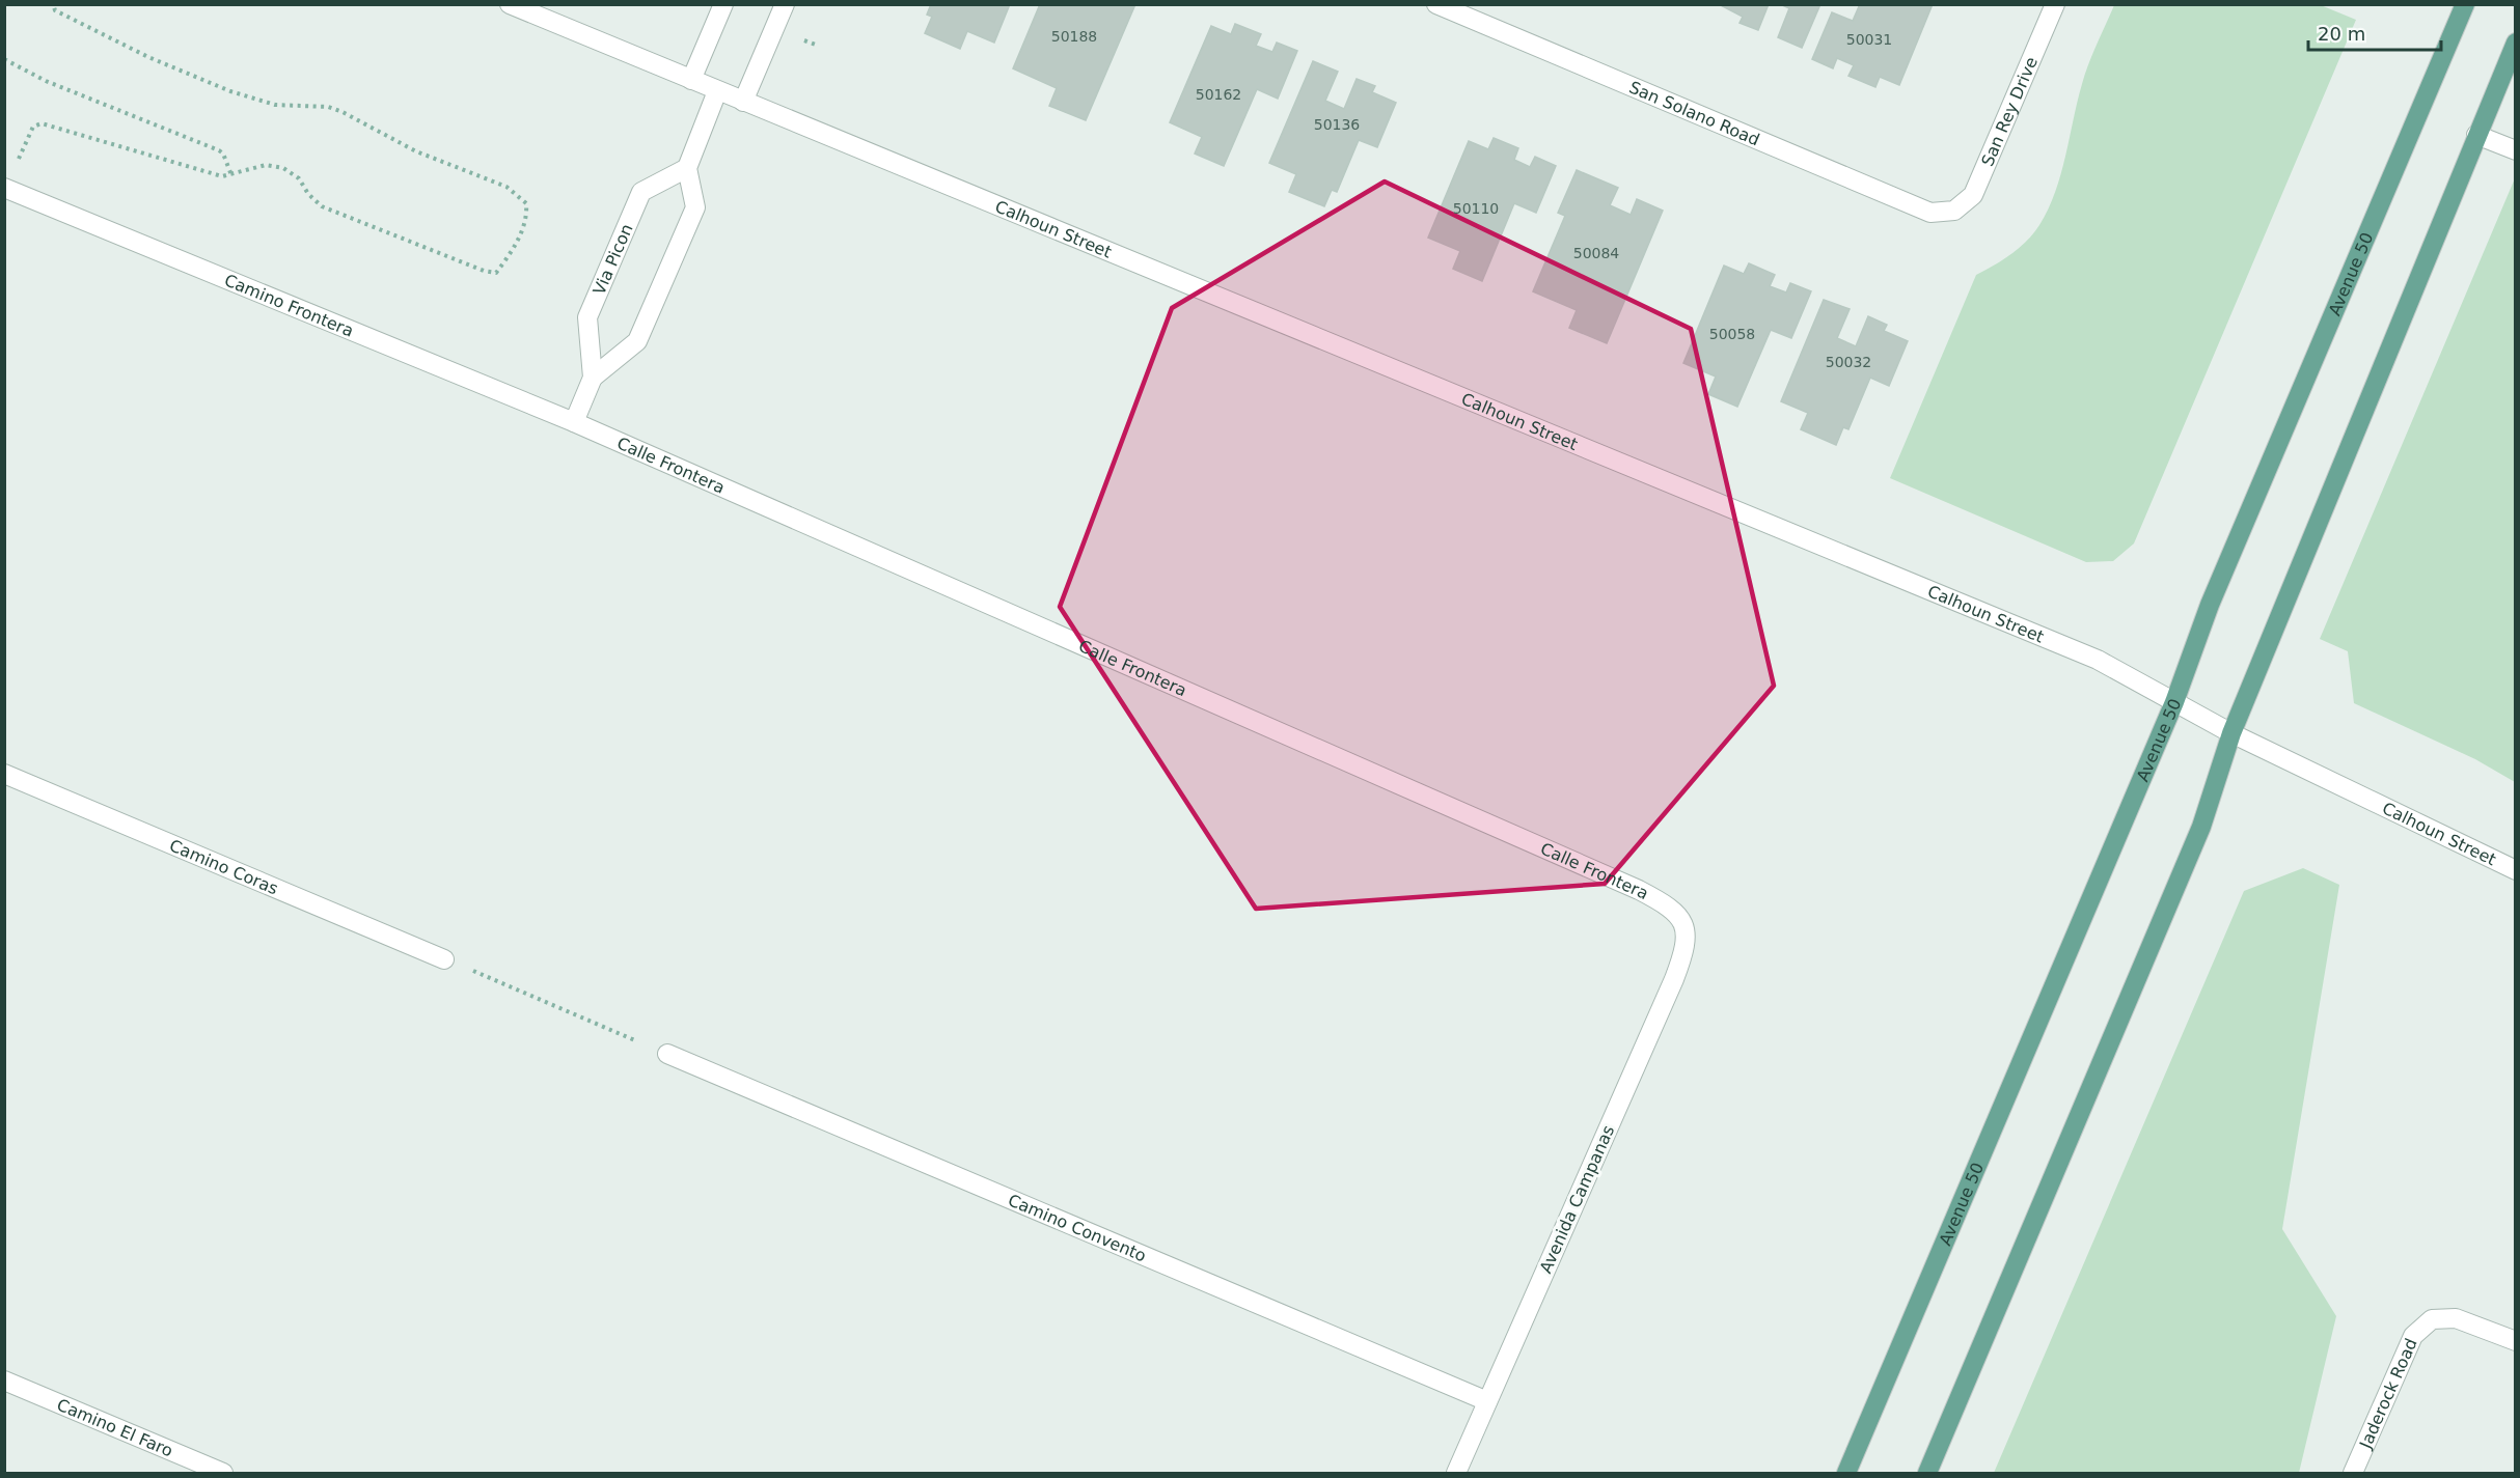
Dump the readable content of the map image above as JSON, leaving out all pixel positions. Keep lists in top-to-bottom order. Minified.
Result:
{"streets":{"main road":["Avenue 50"],"street":["San Rey Drive","San Solano Road","Calhoun Street","Via Picon","Camino Frontera","Calle Frontera","Camino Coras","Avenida Campanas","Camino Convento","Jaderock Road","Camino El Faro"]},"crossings":[["San Rey Drive","San Solano Road"],["Calhoun Street","Avenue 50"],["Via Picon","Camino Frontera"],["Via Picon","Calle Frontera"],["Camino Frontera","Calle Frontera"],["Calle Frontera","Avenida Campanas"],["Avenida Campanas","Camino Convento"]],"house_numbers":["50188","50031","50162","50136","50110","50084","50058","50032"],"scale_bar":"20 m"}
